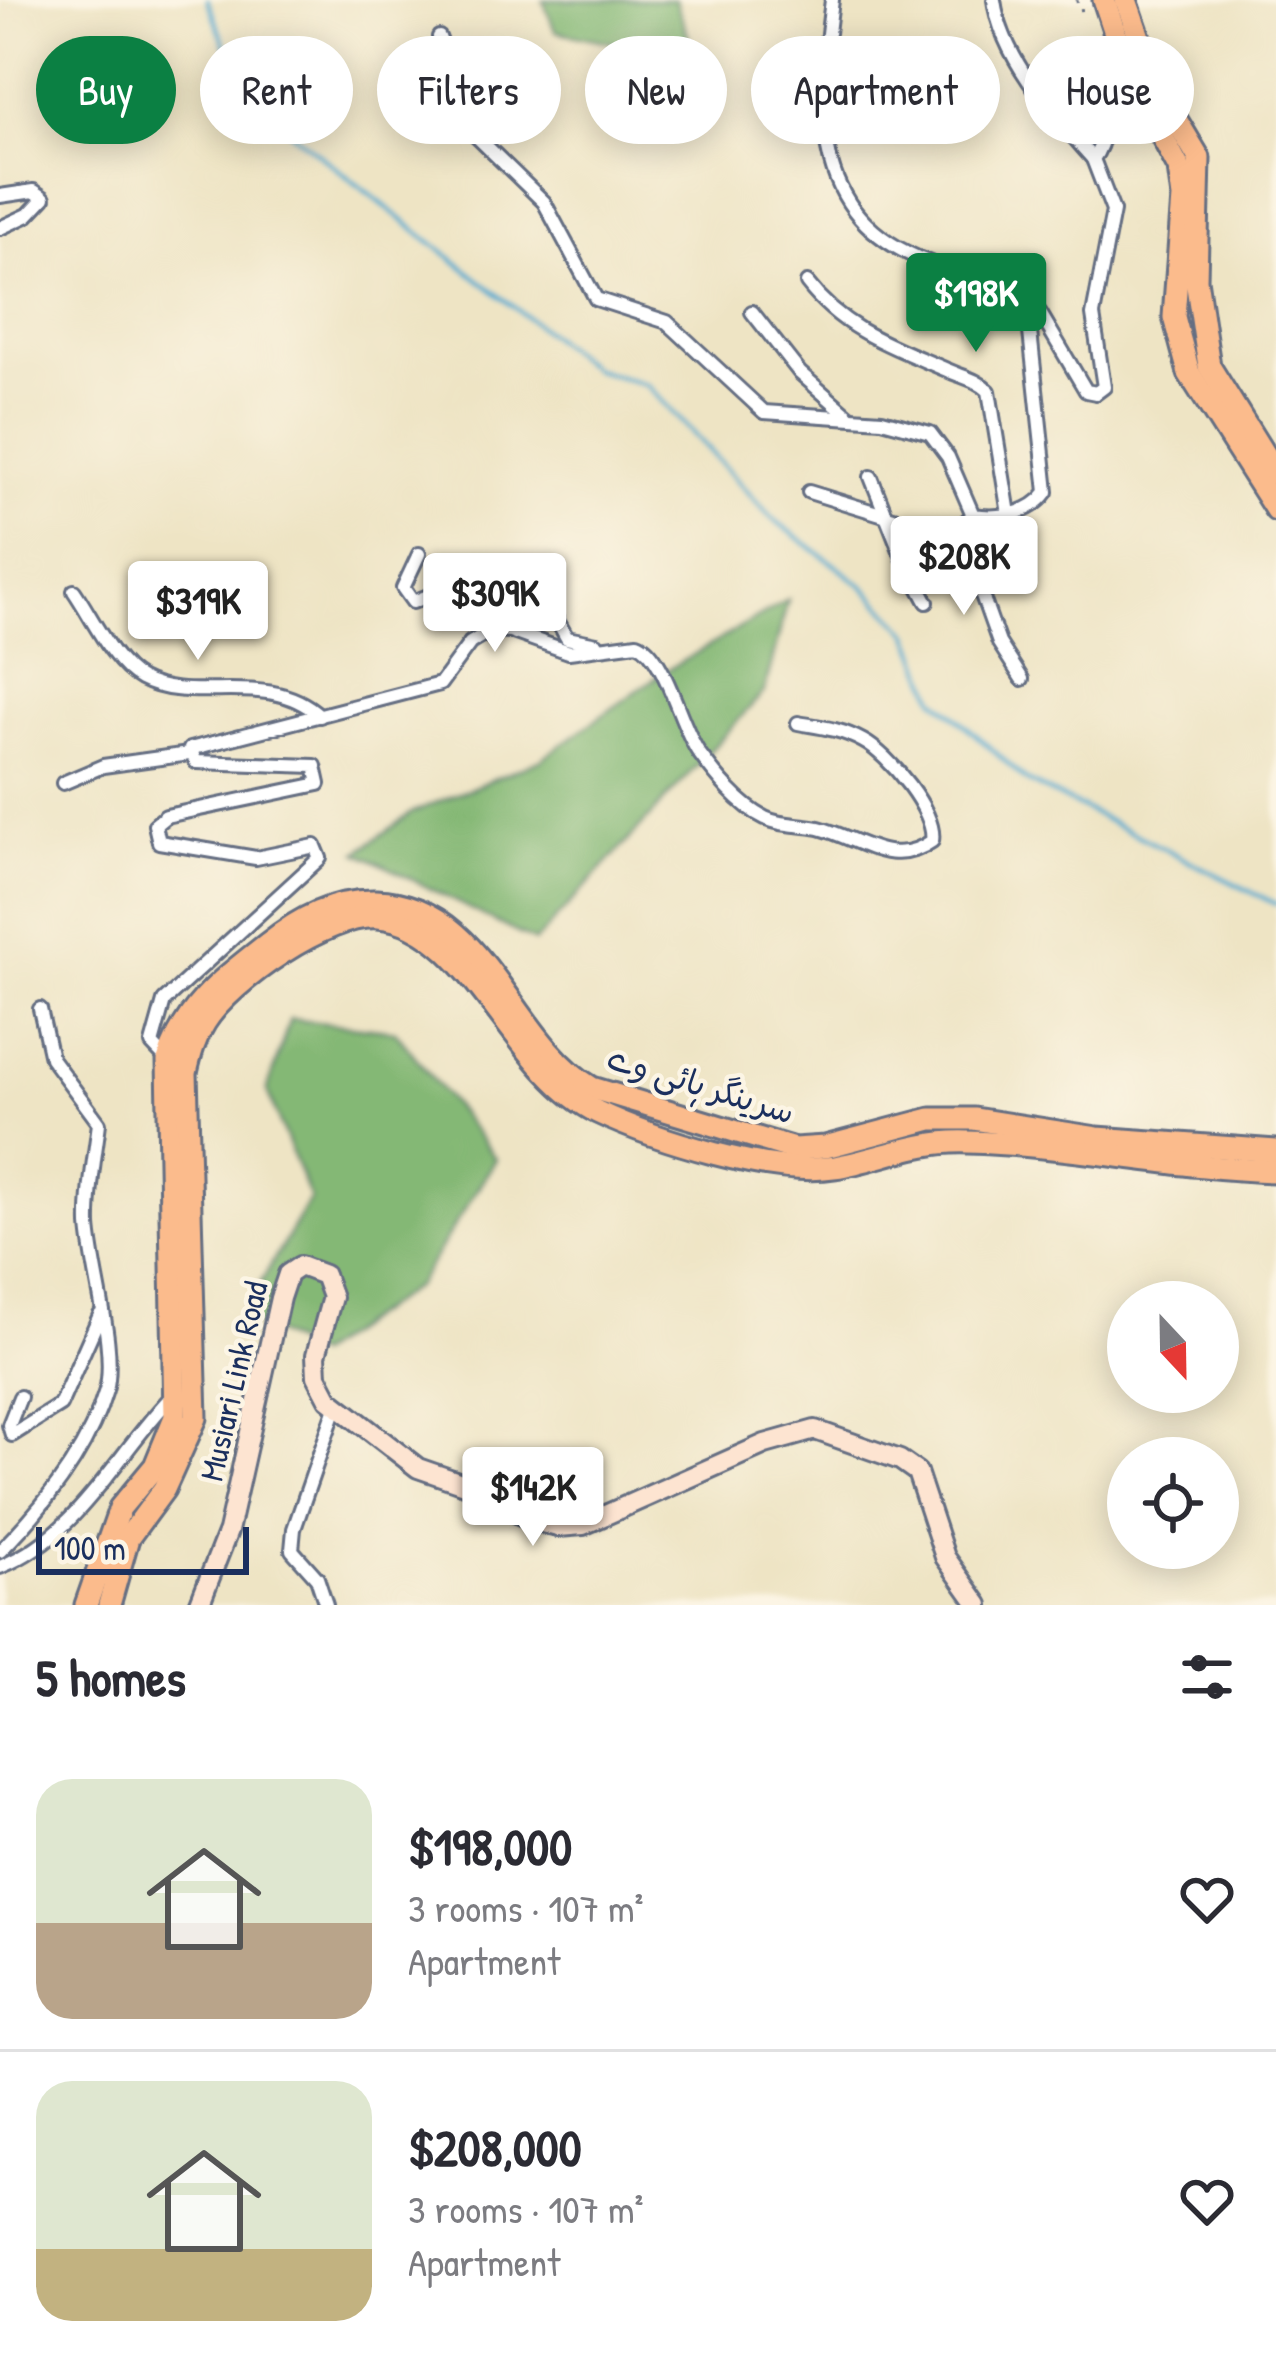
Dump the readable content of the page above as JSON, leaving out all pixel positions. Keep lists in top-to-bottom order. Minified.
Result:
{"streets":{"highway":["سرینگر ہائی وے"],"main road":["Musiari Link Road"]},"scale_bar":"100 m","north":"bottom","page":{"chip":["Buy","Rent","Filters","New","Apartment","House"],"price":["$198K","$208K","$309K","$319K","$142K"],"scale":"100 m","heading":"5 homes","list":[{"name":"$198,000","note":"3 rooms · 107 m² · Apartment"},{"name":"$208,000","note":"3 rooms · 107 m² · Apartment"}]}}
